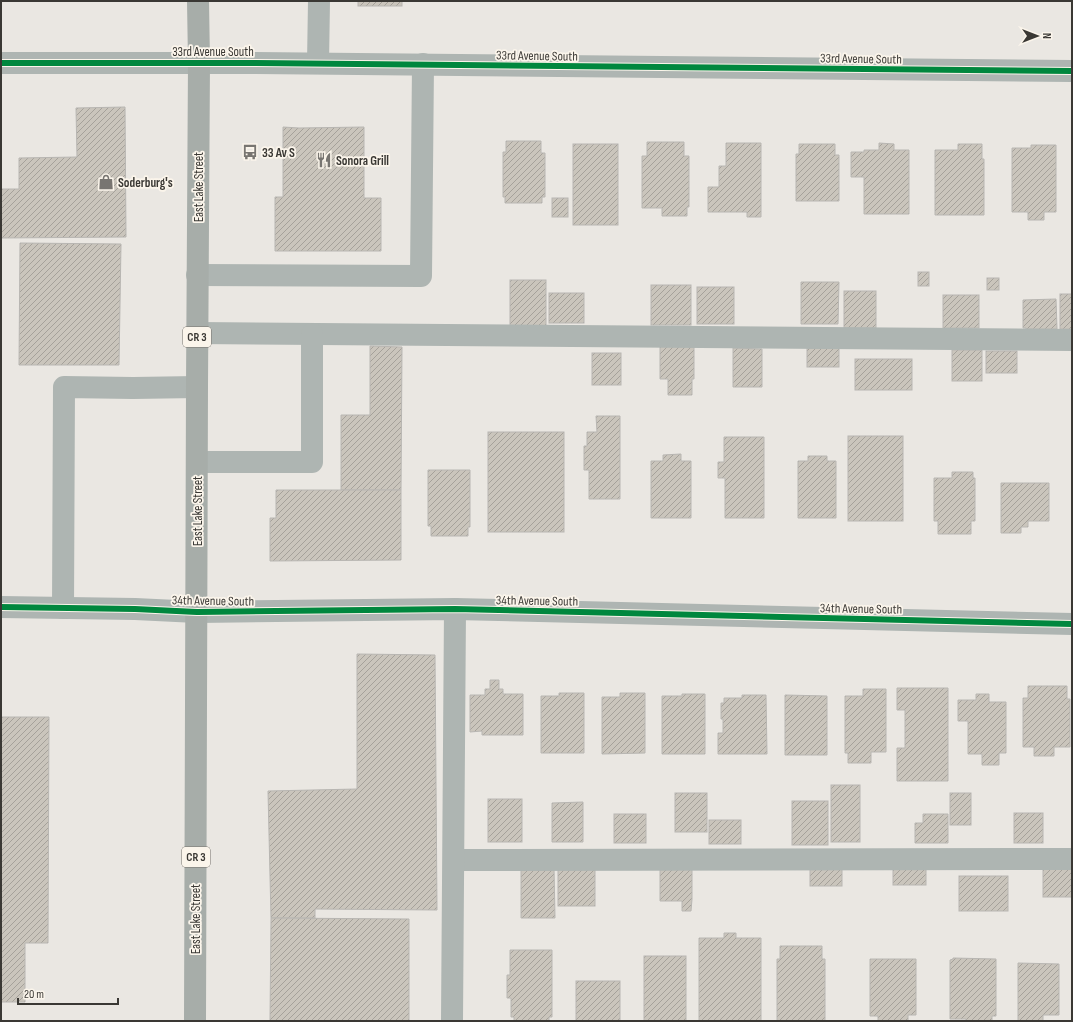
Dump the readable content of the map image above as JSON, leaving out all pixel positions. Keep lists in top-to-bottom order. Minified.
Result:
{"streets":{"main road":["East Lake Street","CR 3"],"street":["33rd Avenue South","34th Avenue South"]},"crossings":[["33rd Avenue South","East Lake Street"],["East Lake Street","34th Avenue South"]],"places":{"bus stop":["33 Av S"],"restaurant":["Sonora Grill"],"shop":["Soderburg's"]},"scale_bar":"20 m","north":"right"}
